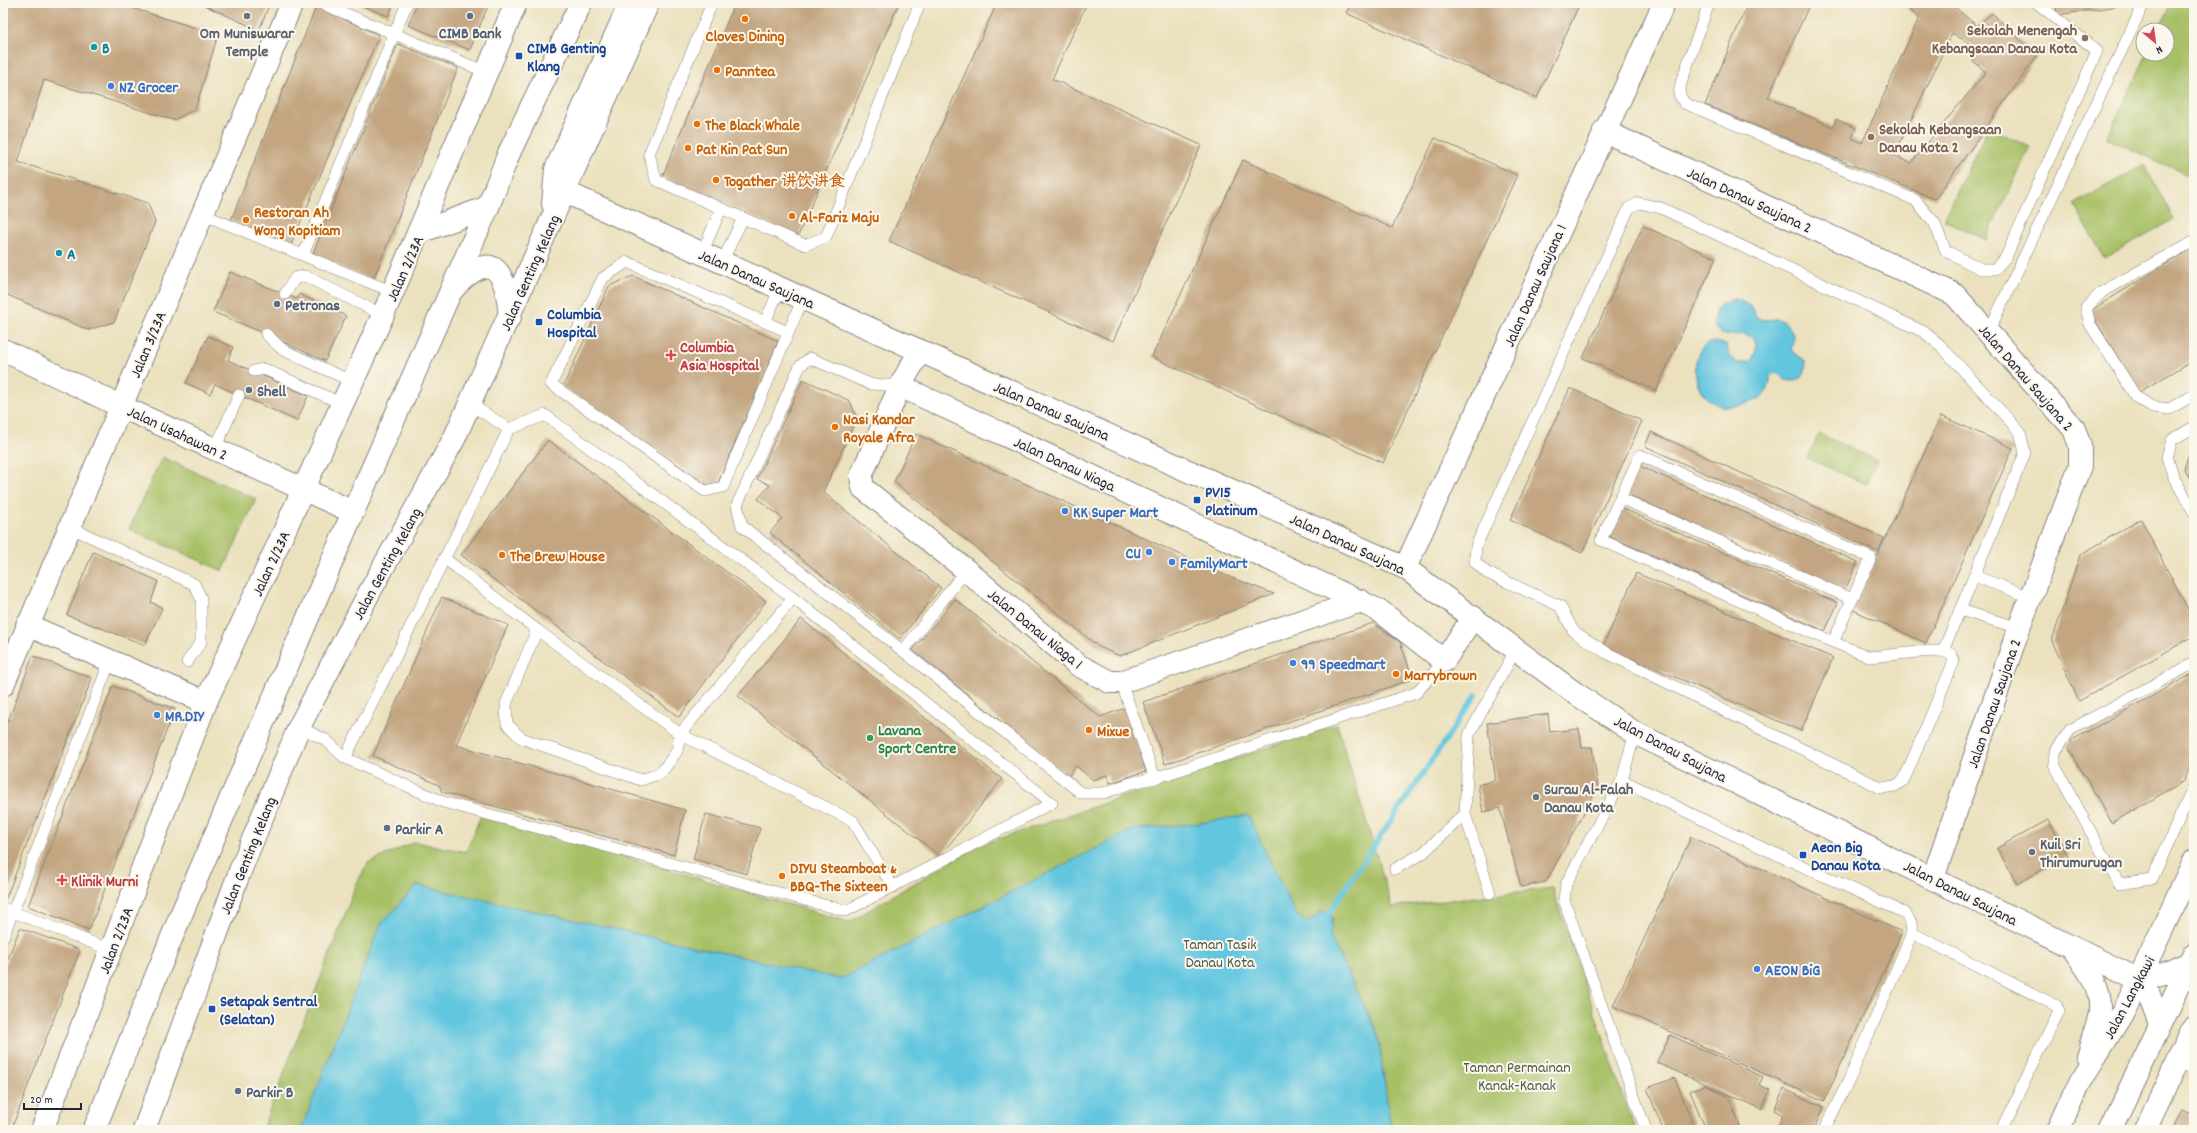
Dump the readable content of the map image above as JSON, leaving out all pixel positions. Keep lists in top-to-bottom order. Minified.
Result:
{"streets":{"street":["Jalan Danau Saujana 2","Jalan 2/23A","Jalan Genting Kelang","Jalan Danau Saujana","Jalan Danau Saujana 1","Jalan 3/23A","Jalan Usahawan 2","Jalan Danau Niaga","Jalan Danau Niaga 1","Jalan Langkawi"]},"crossings":[["Jalan Danau Saujana 2","Jalan Danau Saujana"],["Jalan Danau Saujana 2","Jalan Danau Saujana 1"],["Jalan 2/23A","Jalan Usahawan 2"],["Jalan Genting Kelang","Jalan Danau Saujana"],["Jalan Danau Saujana","Jalan Danau Saujana 1"],["Jalan Danau Saujana","Jalan Danau Niaga 1"],["Jalan Danau Saujana","Jalan Langkawi"],["Jalan 3/23A","Jalan Usahawan 2"],["Jalan Danau Niaga","Jalan Danau Niaga 1"]],"parks":["Taman Tasik Danau Kota","Taman Permainan Kanak-Kanak"],"places":{"other":["Om Muniswarar Temple","CIMB Bank","Cloves Dining","Sekolah Menengah Kebangsaan Danau Kota","B","Panntea","NZ Grocer","The Black Whale","Sekolah Kebangsaan Danau Kota 2","Pat Kin Pat Sun","Togather 讲饮讲食","Al-Fariz Maju","Restoran Ah Wong Kopitiam","A","Petronas","Shell","Nasi Kandar Royale Afra","KK Super Mart","CU","The Brew House","FamilyMart","99 Speedmart","Marrybrown","MR.DIY","Mixue","Lavana Sport Centre","Surau Al-Falah Danau Kota","Parkir A","Kuil Sri Thirumurugan","DIYU Steamboat & BBQ-The Sixteen","AEON BiG","Parkir B"],"transit":["CIMB Genting Klang","Columbia Hospital","PV15 Platinum","Aeon Big Danau Kota","Setapak Sentral (Selatan)"],"health":["Columbia Asia Hospital","Klinik Murni"]},"scale_bar":"20 m","north":"bottom right"}
